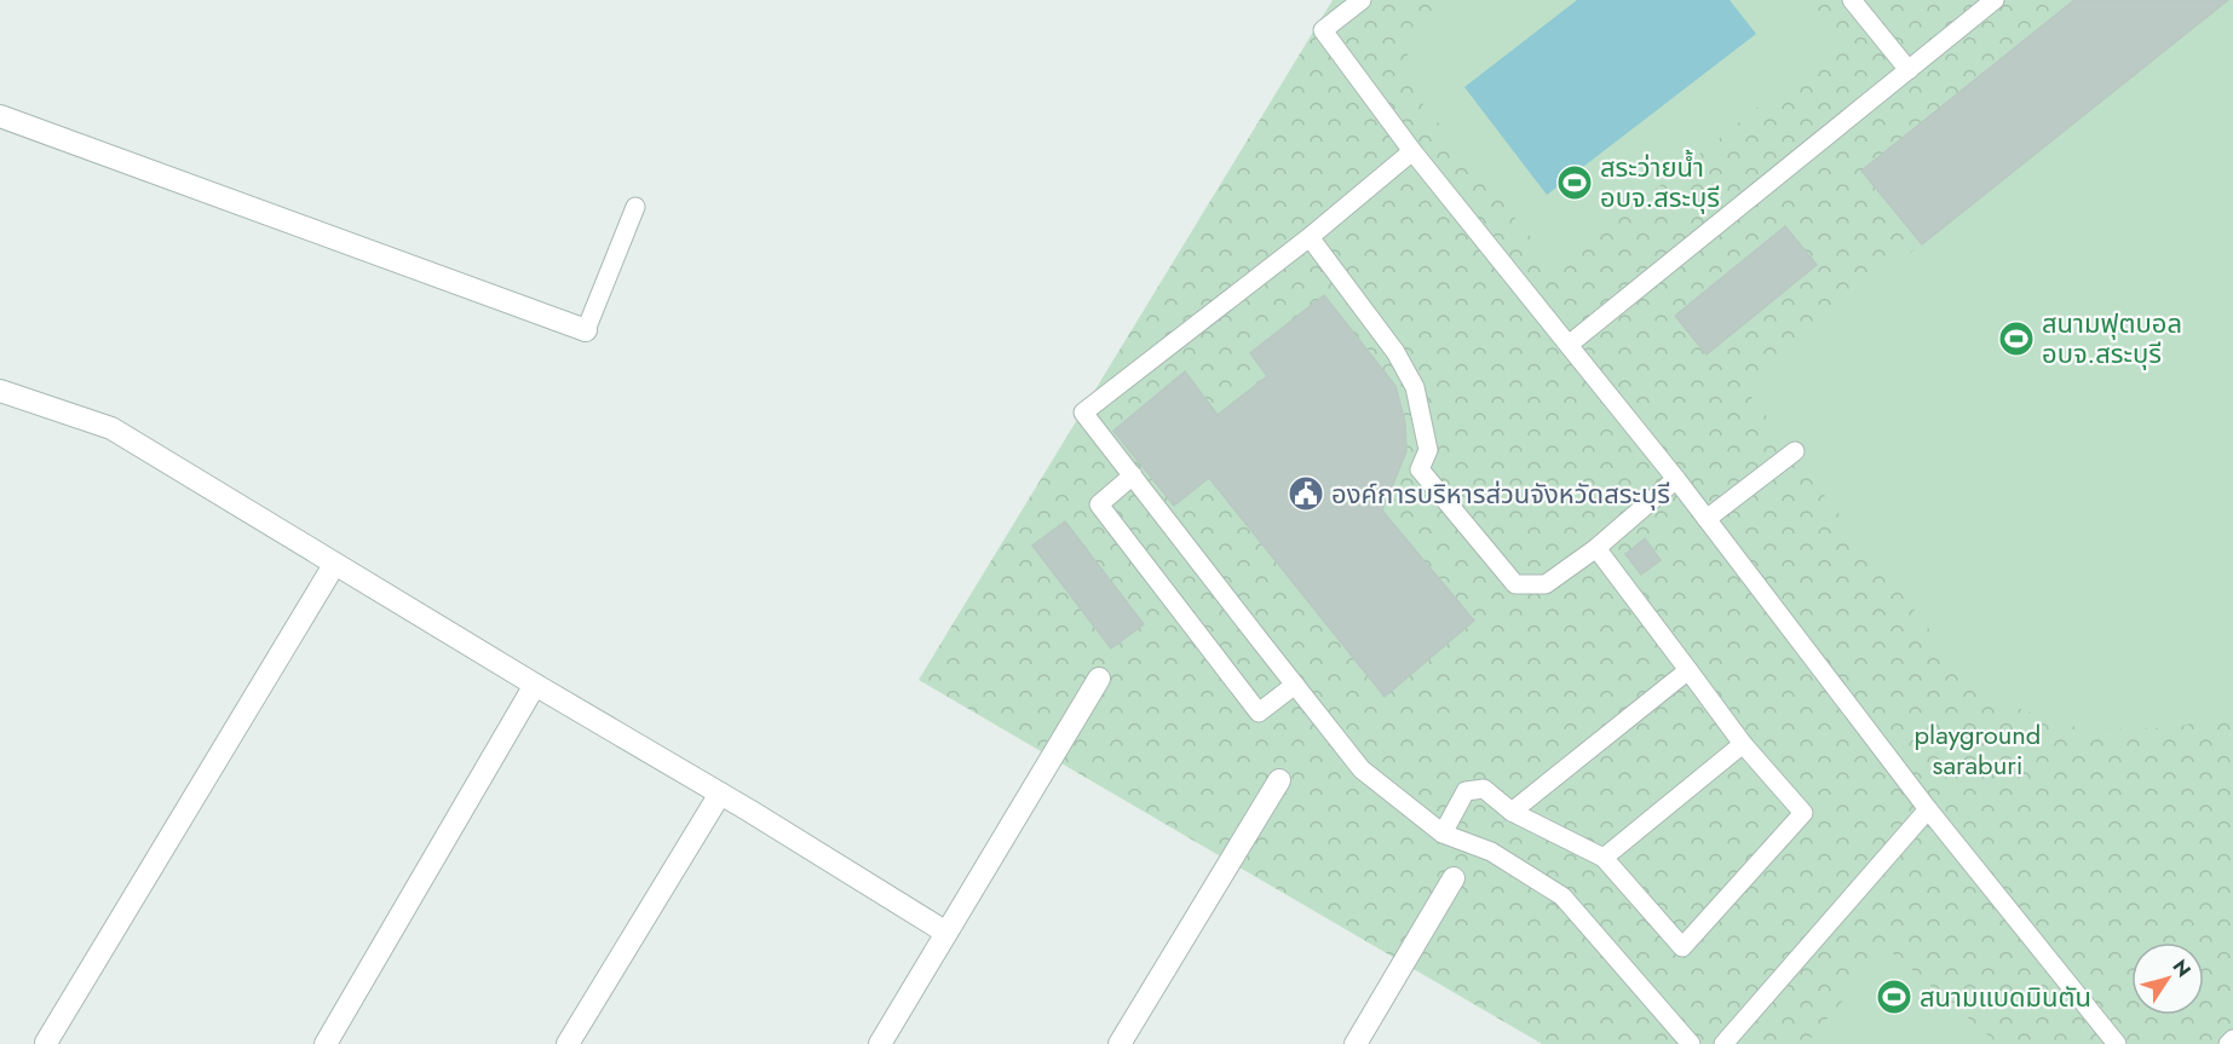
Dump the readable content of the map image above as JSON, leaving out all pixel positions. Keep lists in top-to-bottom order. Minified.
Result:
{"parks":["playground saraburi"],"places":{"sports":["สระว่ายน้ำ อบจ.สระบุรี","สนามฟุตบอล อบจ.สระบุรี","สนามแบดมินตัน"],"public building":["องค์การบริหารส่วนจังหวัดสระบุรี"]},"north":"top right"}
